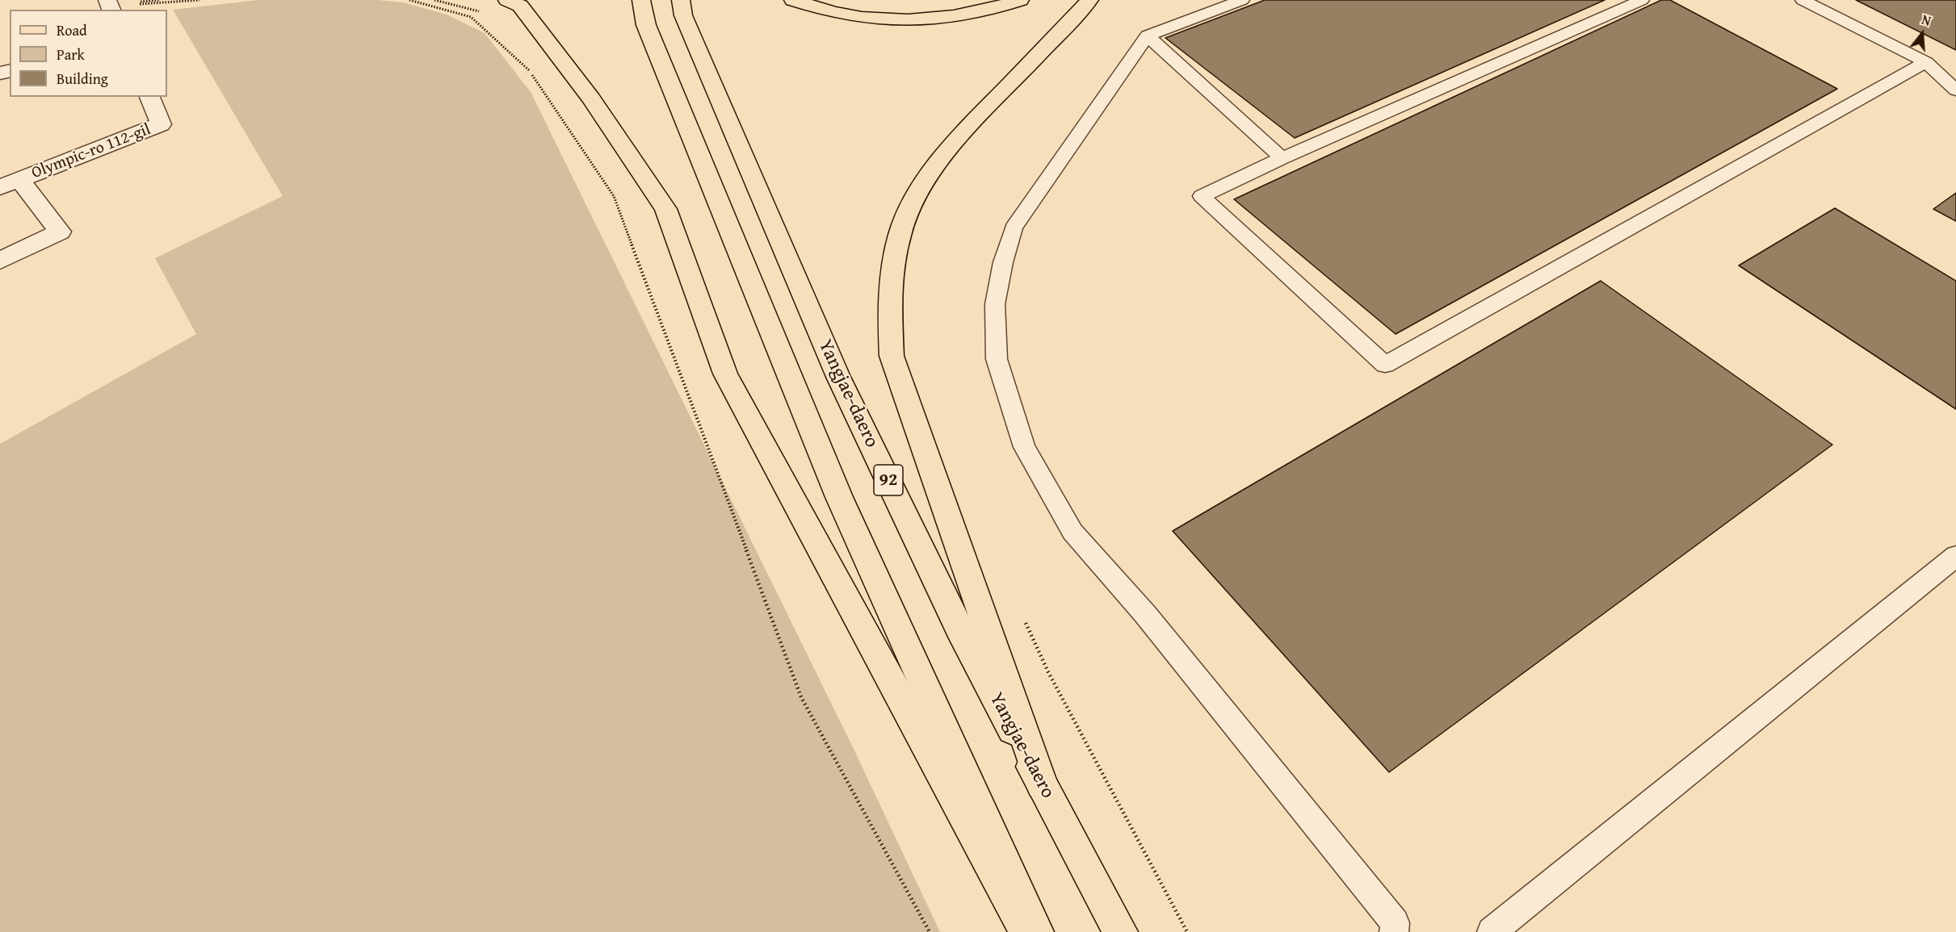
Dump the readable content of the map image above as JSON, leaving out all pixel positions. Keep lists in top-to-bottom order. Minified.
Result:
{"streets":{"main road":["Yangjae-daero","92"],"street":["Olympic-ro 112-gil"]},"legend":["Road","Park","Building"],"north":"top"}
